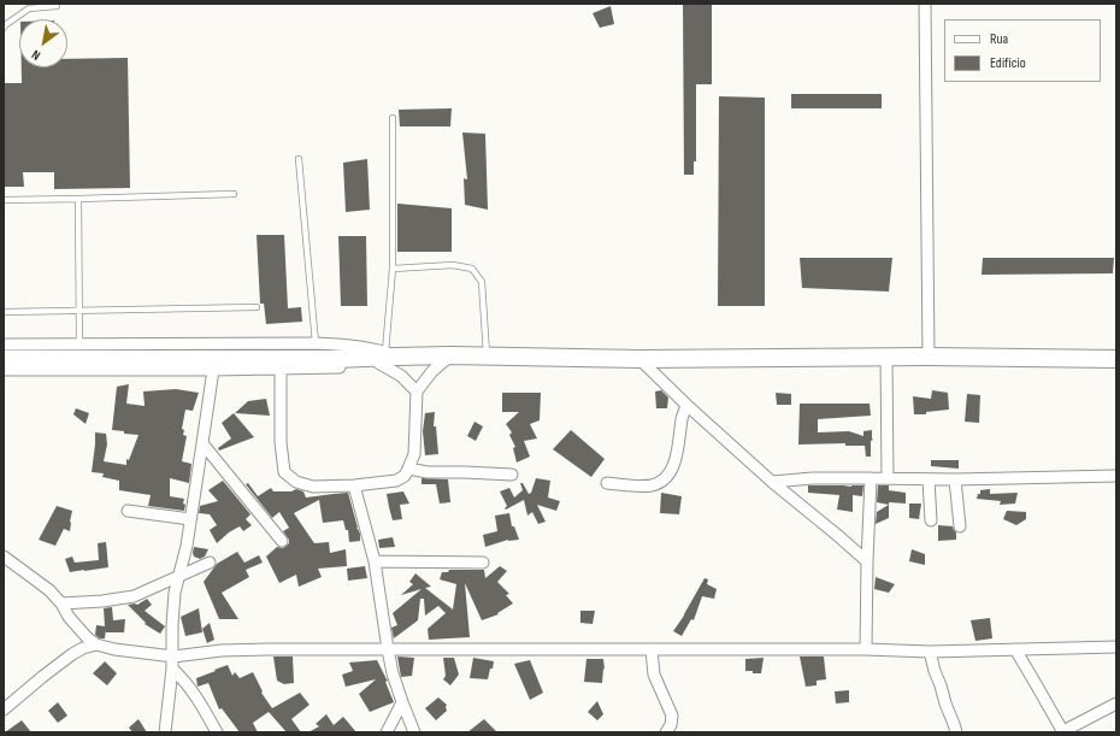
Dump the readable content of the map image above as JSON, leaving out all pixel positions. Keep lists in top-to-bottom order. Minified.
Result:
{"legend":["Rua","Edifício"],"north":"bottom left"}
